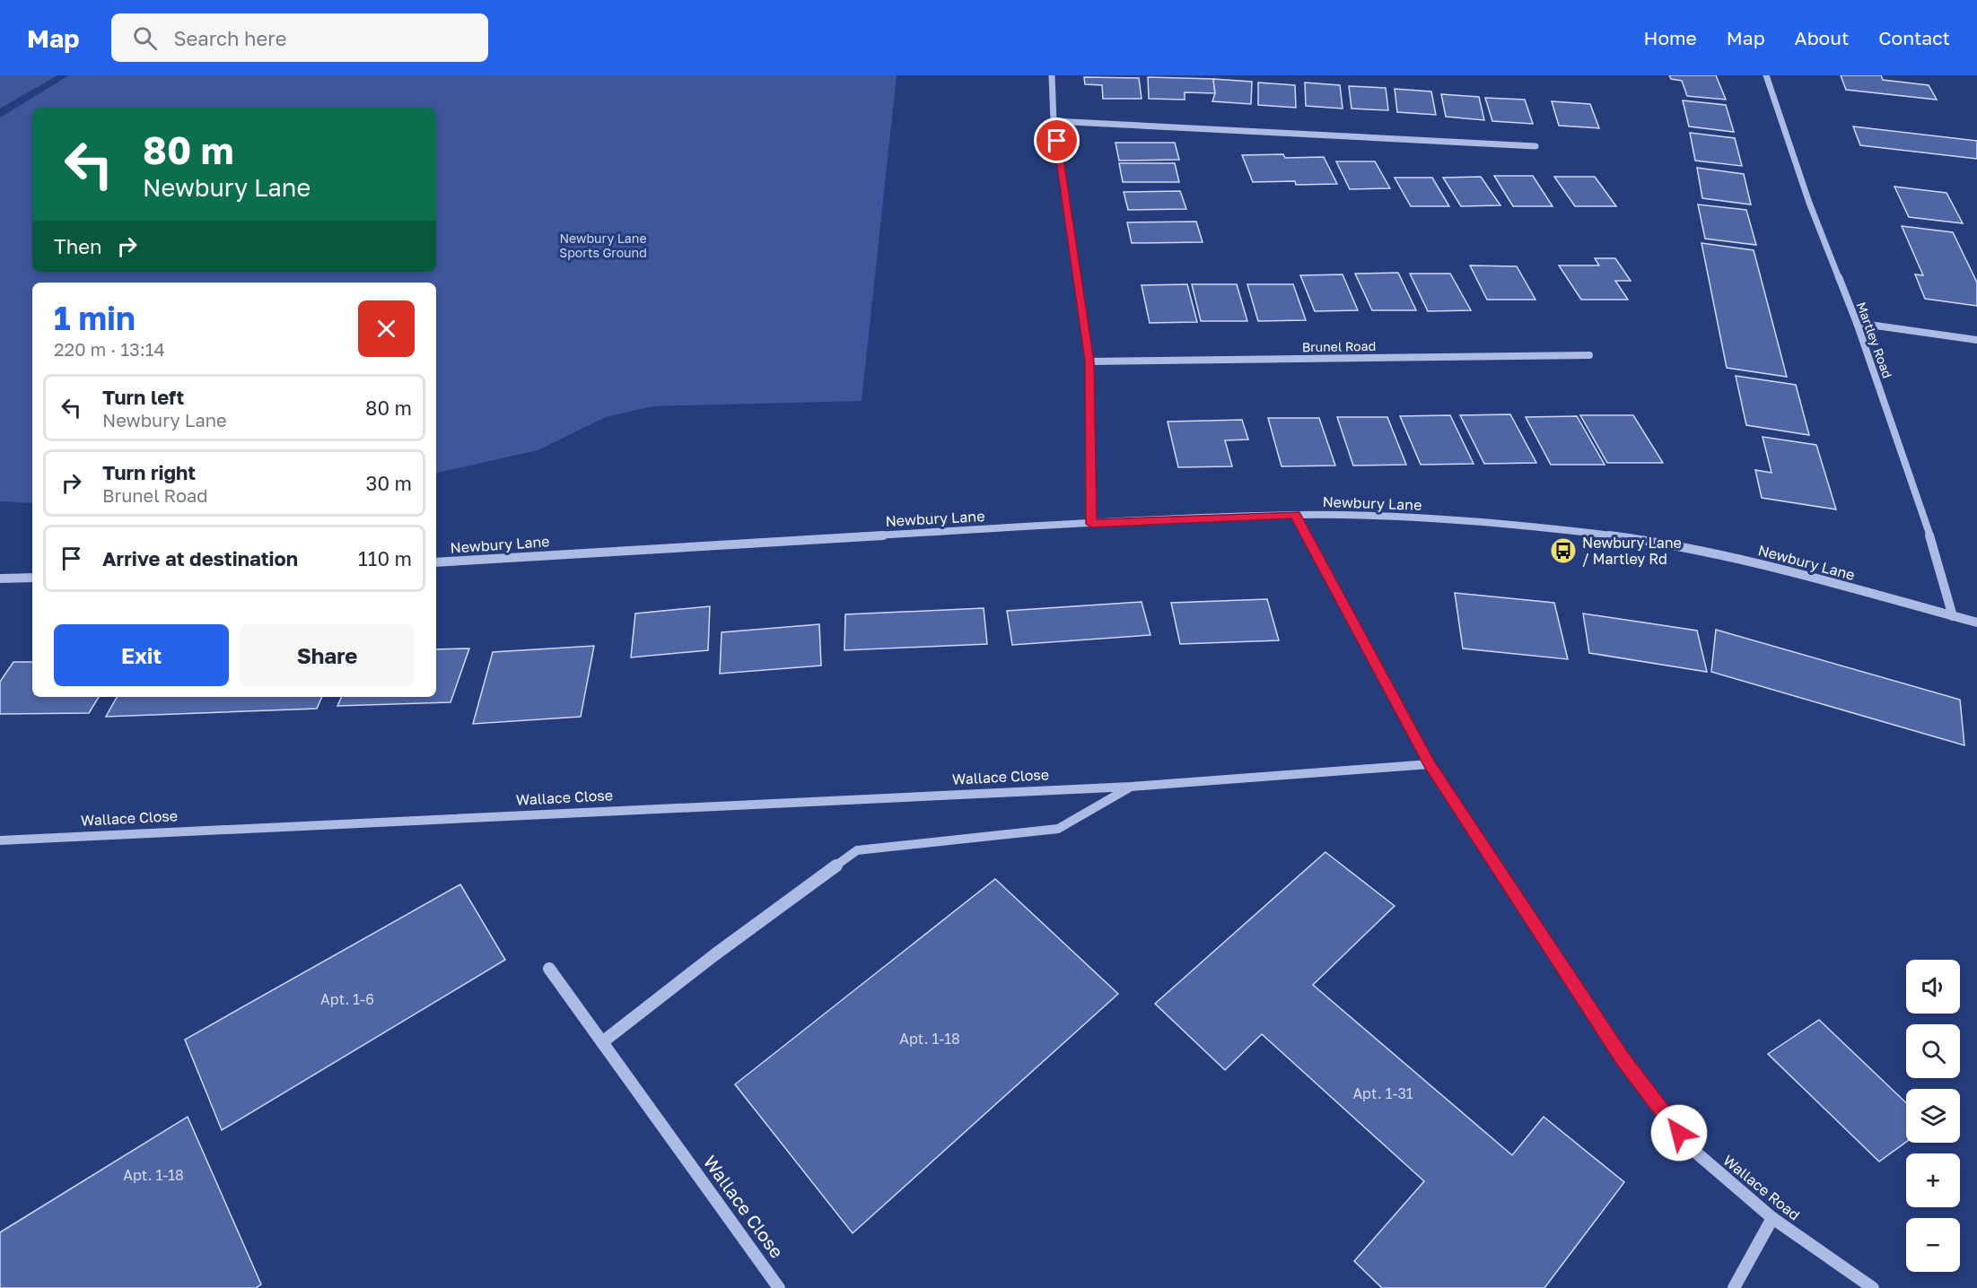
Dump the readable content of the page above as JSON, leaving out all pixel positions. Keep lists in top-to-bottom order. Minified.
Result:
{"streets":{"street":["Martley Road","Brunel Road","Newbury Lane","Wallace Close","Wallace Road"]},"crossings":[["Martley Road","Newbury Lane"],["Newbury Lane","Wallace Road"],["Wallace Close","Wallace Road"]],"parks":["Newbury Lane Sports Ground"],"places":{"bus stop":["Newbury Lane / Martley Rd"]},"house_numbers":["Apt. 1-6","Apt. 1-18","Apt. 1-31","Apt. 1-18"],"page":{"header":"Map","search":"Search here","nav":["Home","Map","About","Contact"],"turn":["80 m","Newbury Lane"],"then":"Then","heading":["1 min","220 m · 13:14"],"list":[{"name":"Turn left","note":"Newbury Lane","value":"80 m"},{"name":"Turn right","note":"Brunel Road","value":"30 m"},{"name":"Arrive at destination","value":"110 m"}],"buttons":["Exit","Share"],"map_buttons":["+","−"]}}
